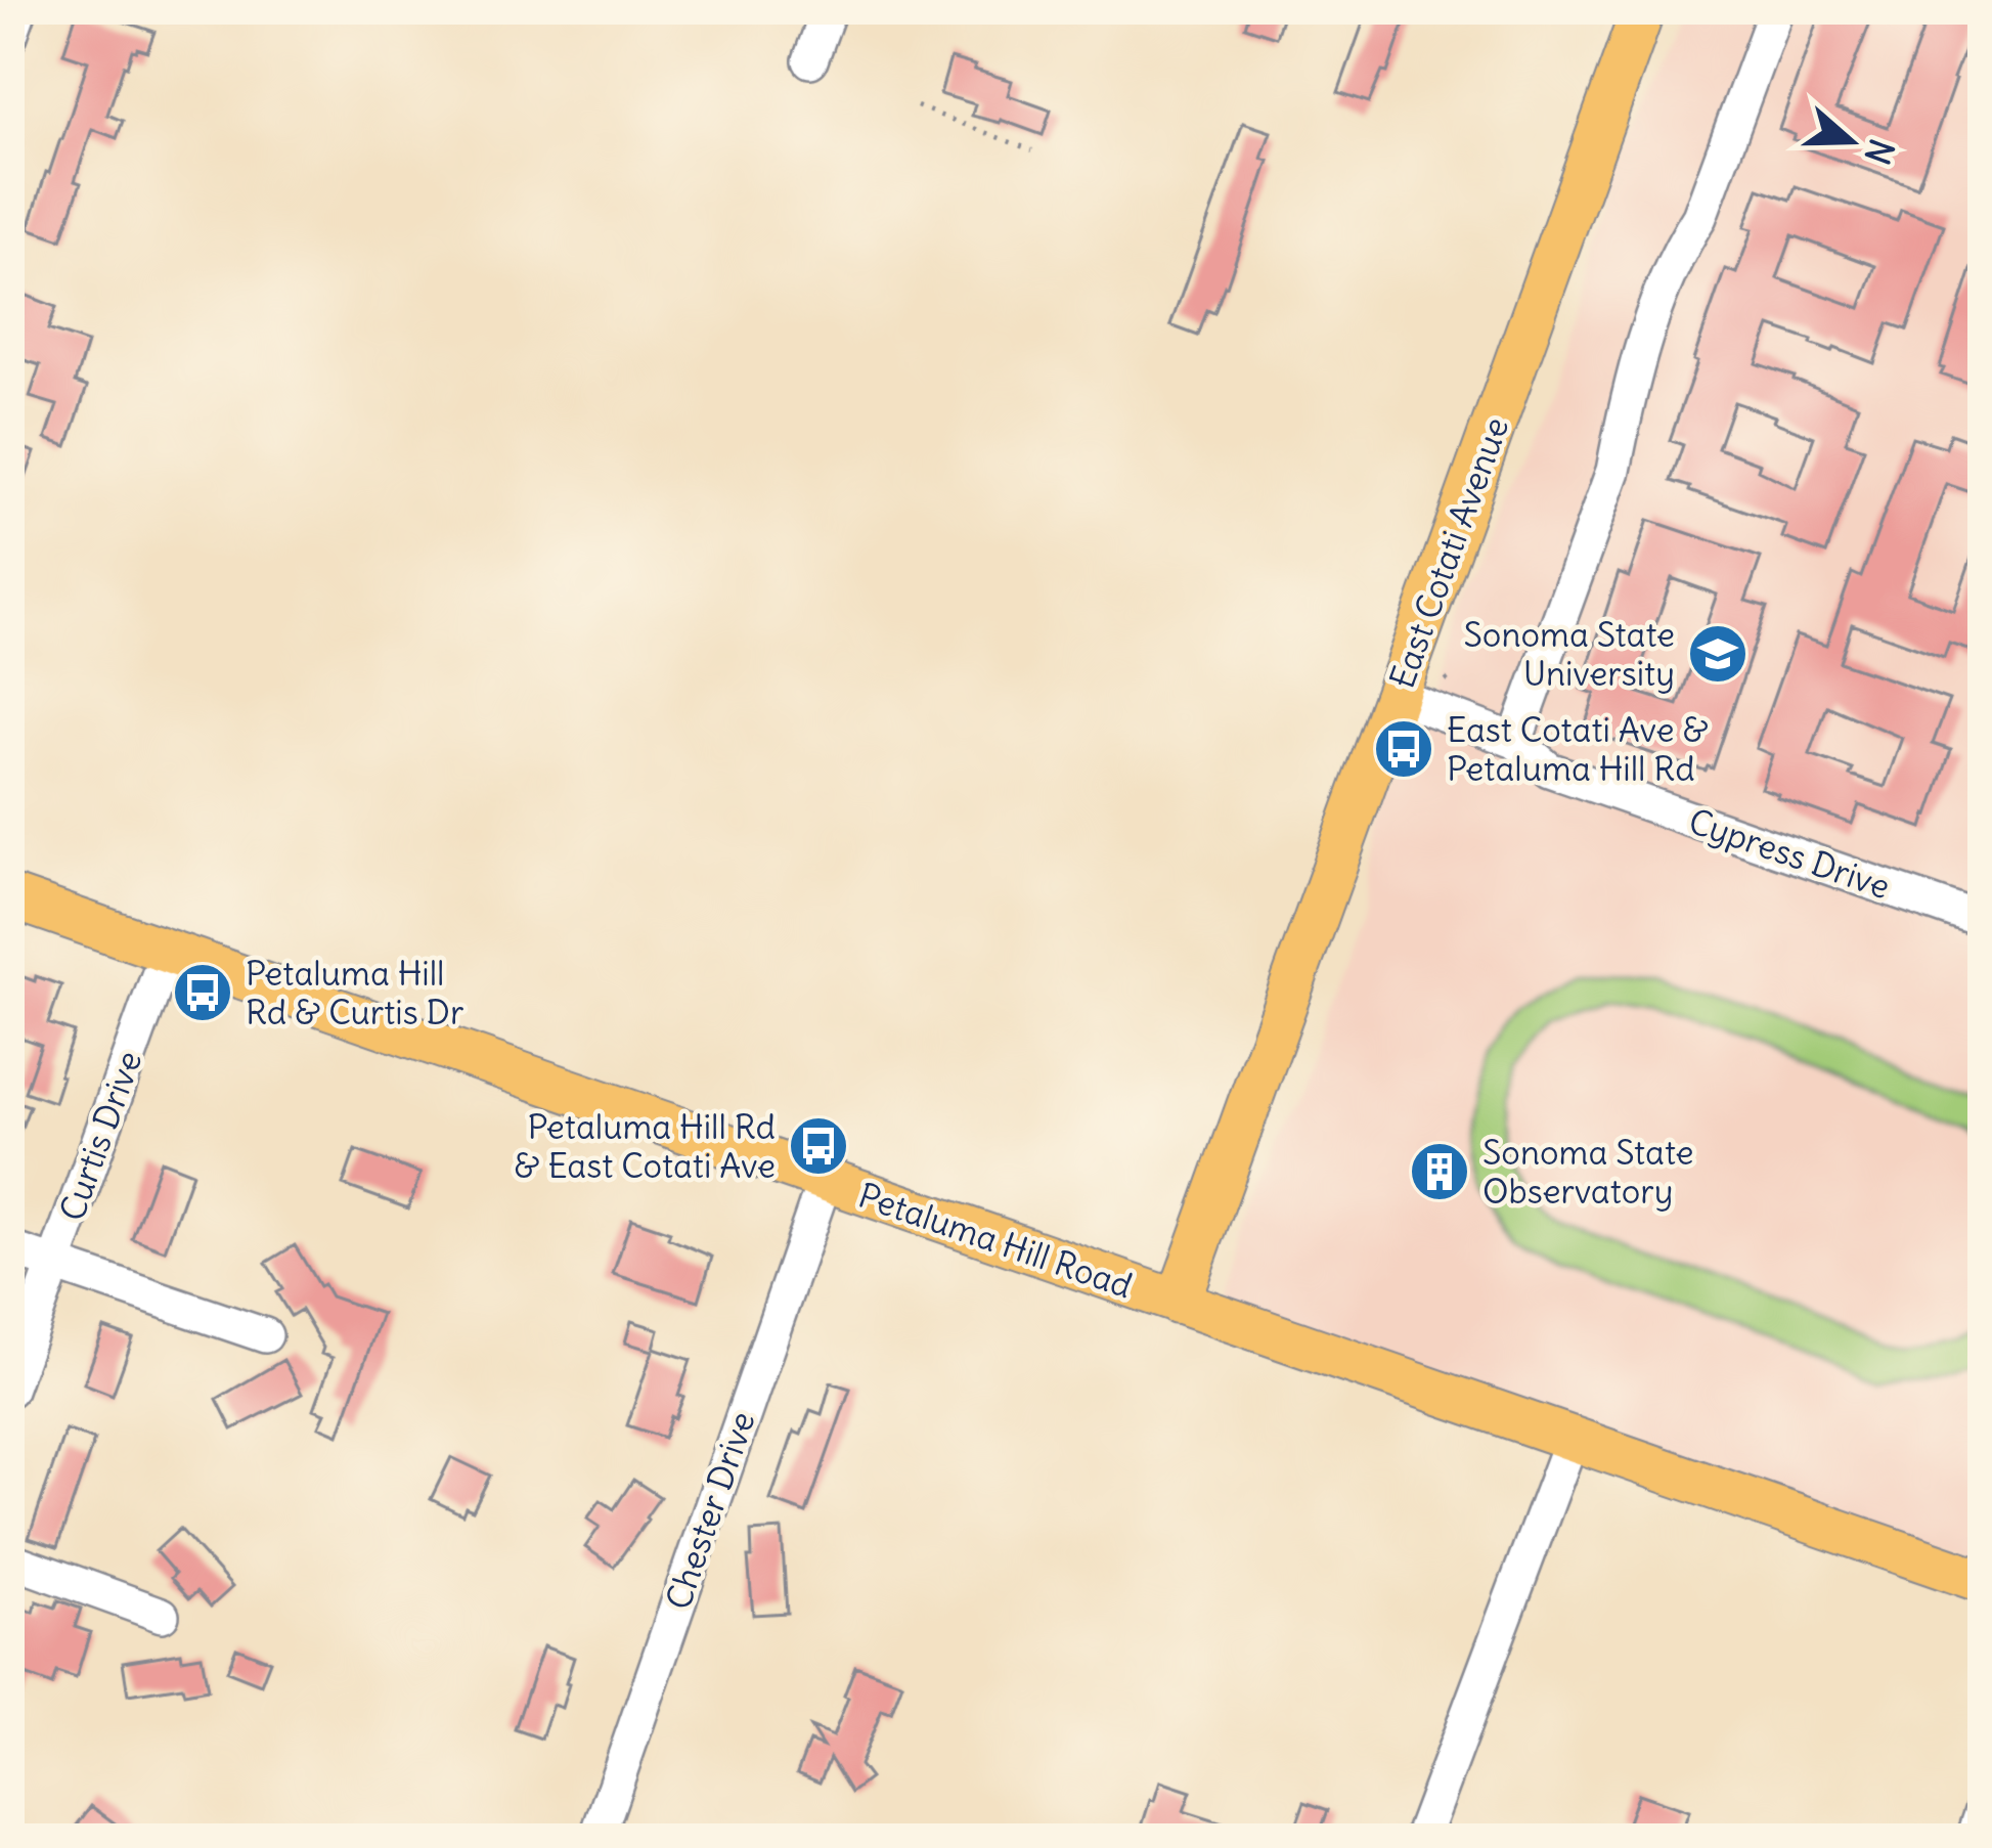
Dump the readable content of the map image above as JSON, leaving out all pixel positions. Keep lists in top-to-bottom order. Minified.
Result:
{"streets":{"main road":["East Cotati Avenue","Petaluma Hill Road"],"street":["Cypress Drive","Curtis Drive","Chester Drive"]},"crossings":[["East Cotati Avenue","Cypress Drive"],["East Cotati Avenue","Petaluma Hill Road"],["Curtis Drive","Petaluma Hill Road"],["Petaluma Hill Road","Chester Drive"]],"places":{"school or university":["Sonoma State University"],"bus stop":["East Cotati Ave & Petaluma Hill Rd","Petaluma Hill Rd & Curtis Dr","Petaluma Hill Rd & East Cotati Ave"],"building":["Sonoma State Observatory"]},"north":"right"}
